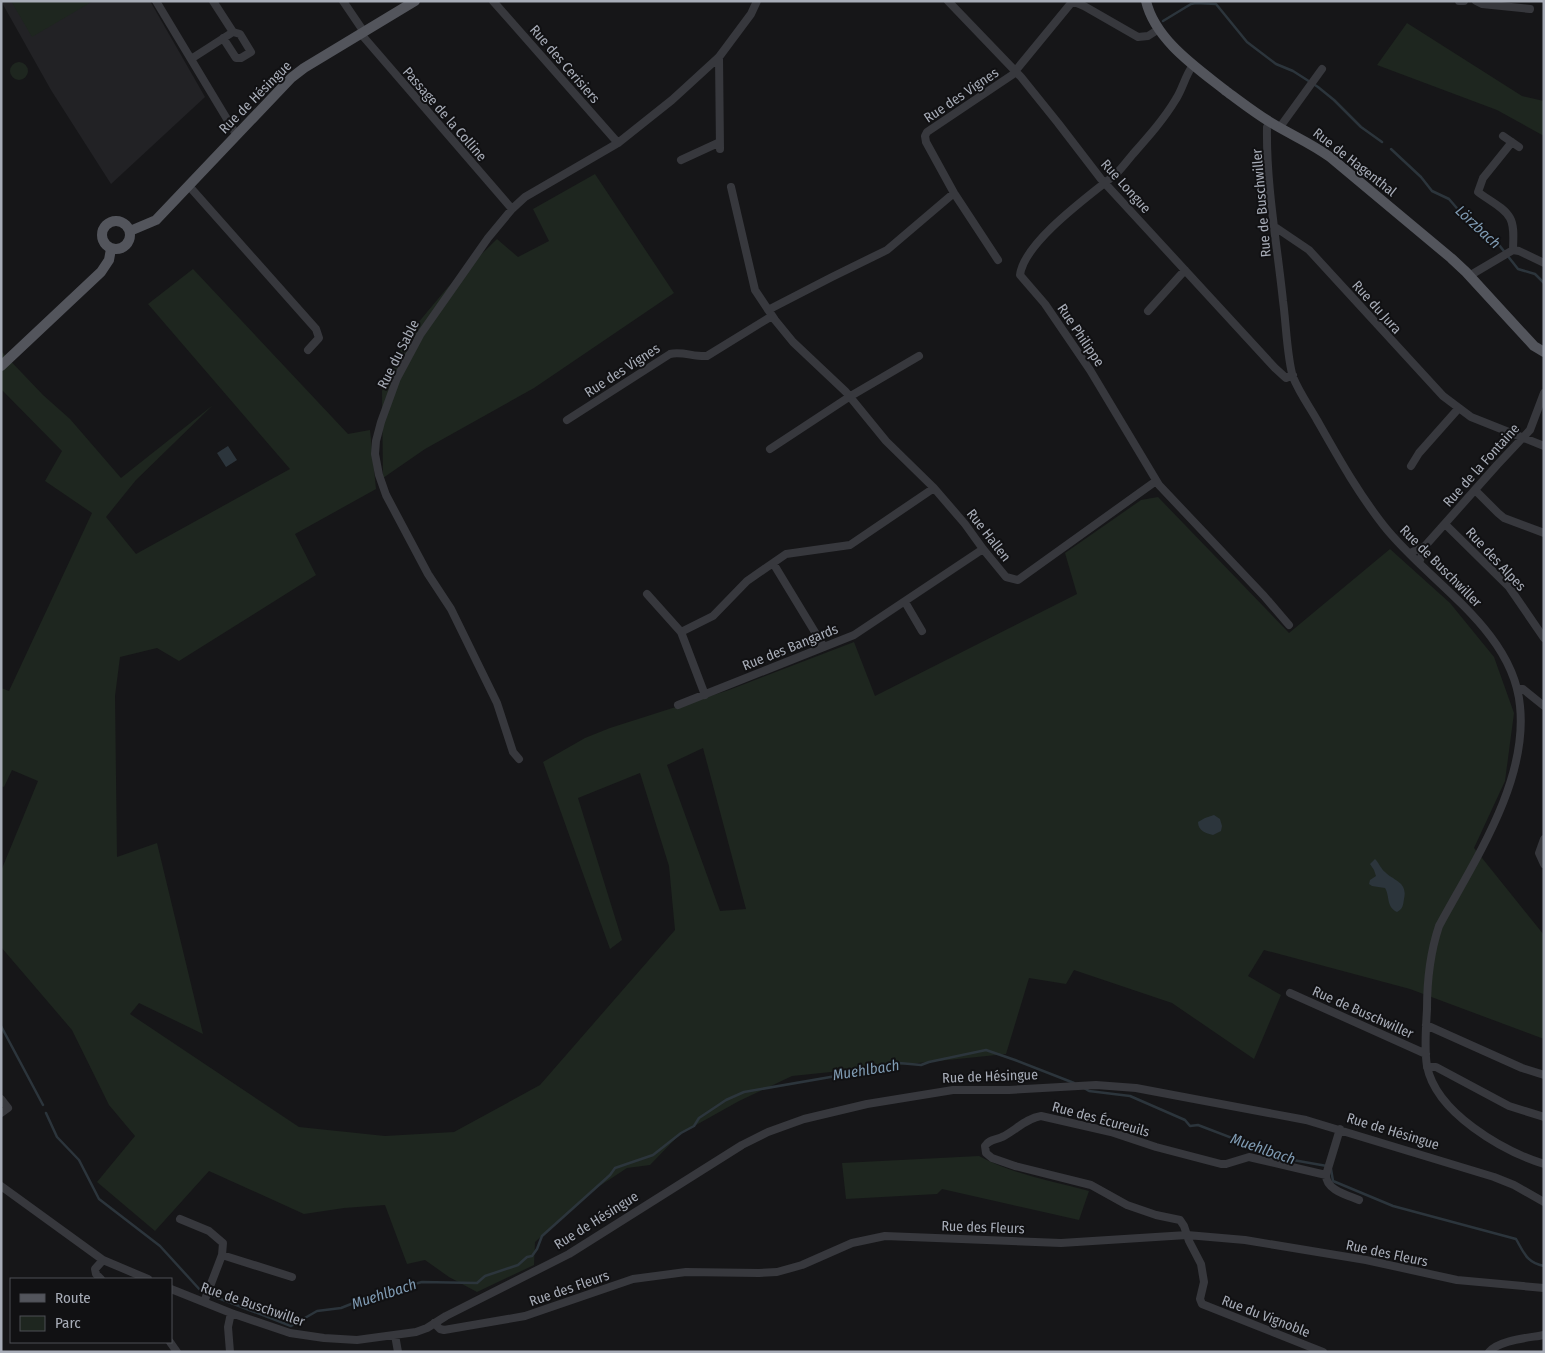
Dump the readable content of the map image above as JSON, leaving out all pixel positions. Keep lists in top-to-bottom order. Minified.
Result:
{"streets":{"main road":["Rue de Hésingue","Rue de Hagenthal"],"street":["Rue des Cerisiers","Rue des Vignes","Passage de la Colline","Rue Longue","Rue de Buschwiller","Rue du Jura","Rue Philippe","Rue du Sable","Rue de la Fontaine","Rue Hallen","Rue des Alpes","Rue des Bangards","Rue des Écureuils","Rue des Fleurs","Rue du Vignoble"]},"crossings":[["Rue des Cerisiers","Rue du Sable"],["Rue des Vignes","Rue Longue"],["Rue des Vignes","Rue Hallen"],["Rue de Hésingue","Passage de la Colline"],["Rue de Hésingue","Rue de Buschwiller"],["Passage de la Colline","Rue du Sable"],["Rue de Hagenthal","Rue de Buschwiller"],["Rue de Hagenthal","Rue Philippe"],["Rue Longue","Rue de Buschwiller"],["Rue Longue","Rue Philippe"],["Rue de Buschwiller","Rue du Jura"],["Rue de Buschwiller","Rue de la Fontaine"],["Rue de Buschwiller","Rue des Fleurs"],["Rue du Jura","Rue de la Fontaine"],["Rue Philippe","Rue Hallen"],["Rue de la Fontaine","Rue des Alpes"],["Rue Hallen","Rue des Bangards"],["Rue des Écureuils","Rue des Fleurs"],["Rue des Écureuils","Rue du Vignoble"],["Rue des Fleurs","Rue du Vignoble"]],"water":["Lörzbach","Muehlbach"],"legend":["Route","Parc"]}
